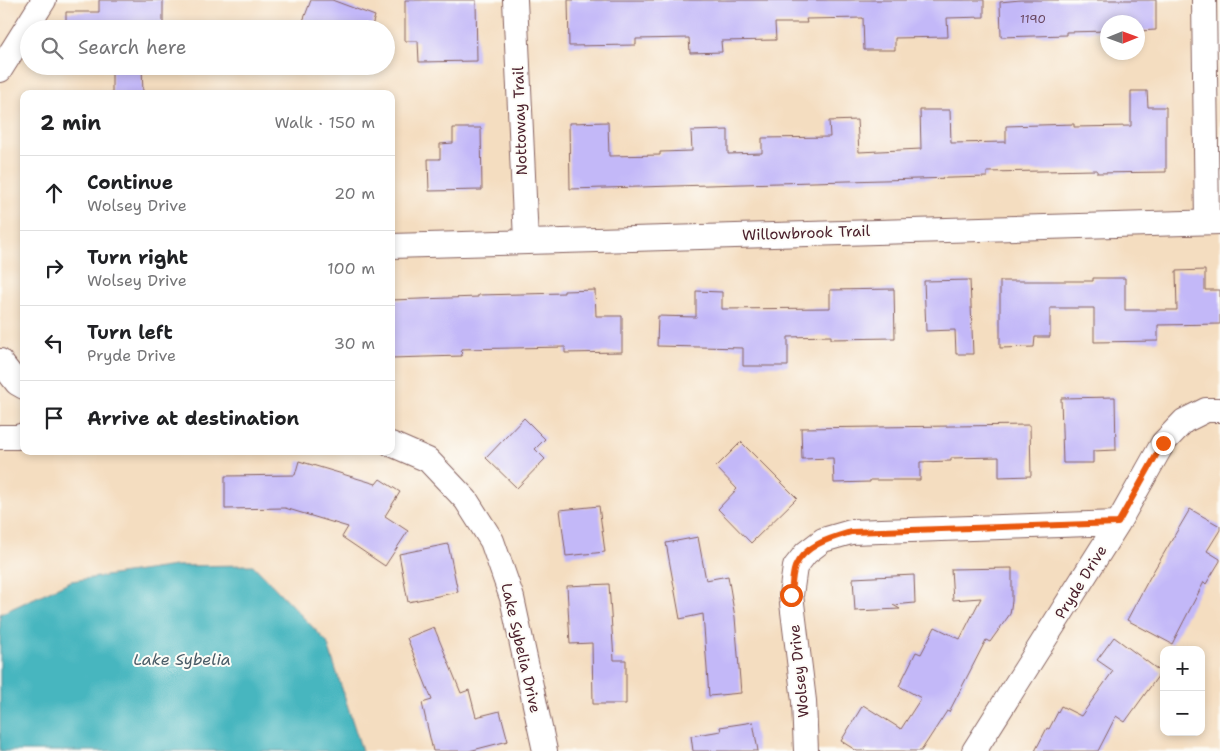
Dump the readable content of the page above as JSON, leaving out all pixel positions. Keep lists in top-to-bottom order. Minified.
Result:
{"streets":{"street":["Nottoway Trail","Willowbrook Trail","Pryde Drive","Lake Sybelia Drive","Wolsey Drive"]},"crossings":[["Nottoway Trail","Willowbrook Trail"],["Pryde Drive","Wolsey Drive"]],"water":["Lake Sybelia"],"house_numbers":["1190"],"north":"right","page":{"search":"Search here","heading":["2 min","Walk · 150 m"],"list":[["Continue","Wolsey Drive","20 m"],["Turn right","Wolsey Drive","100 m"],["Turn left","Pryde Drive","30 m"],"Arrive at destination"],"map_buttons":["+","−"]}}
